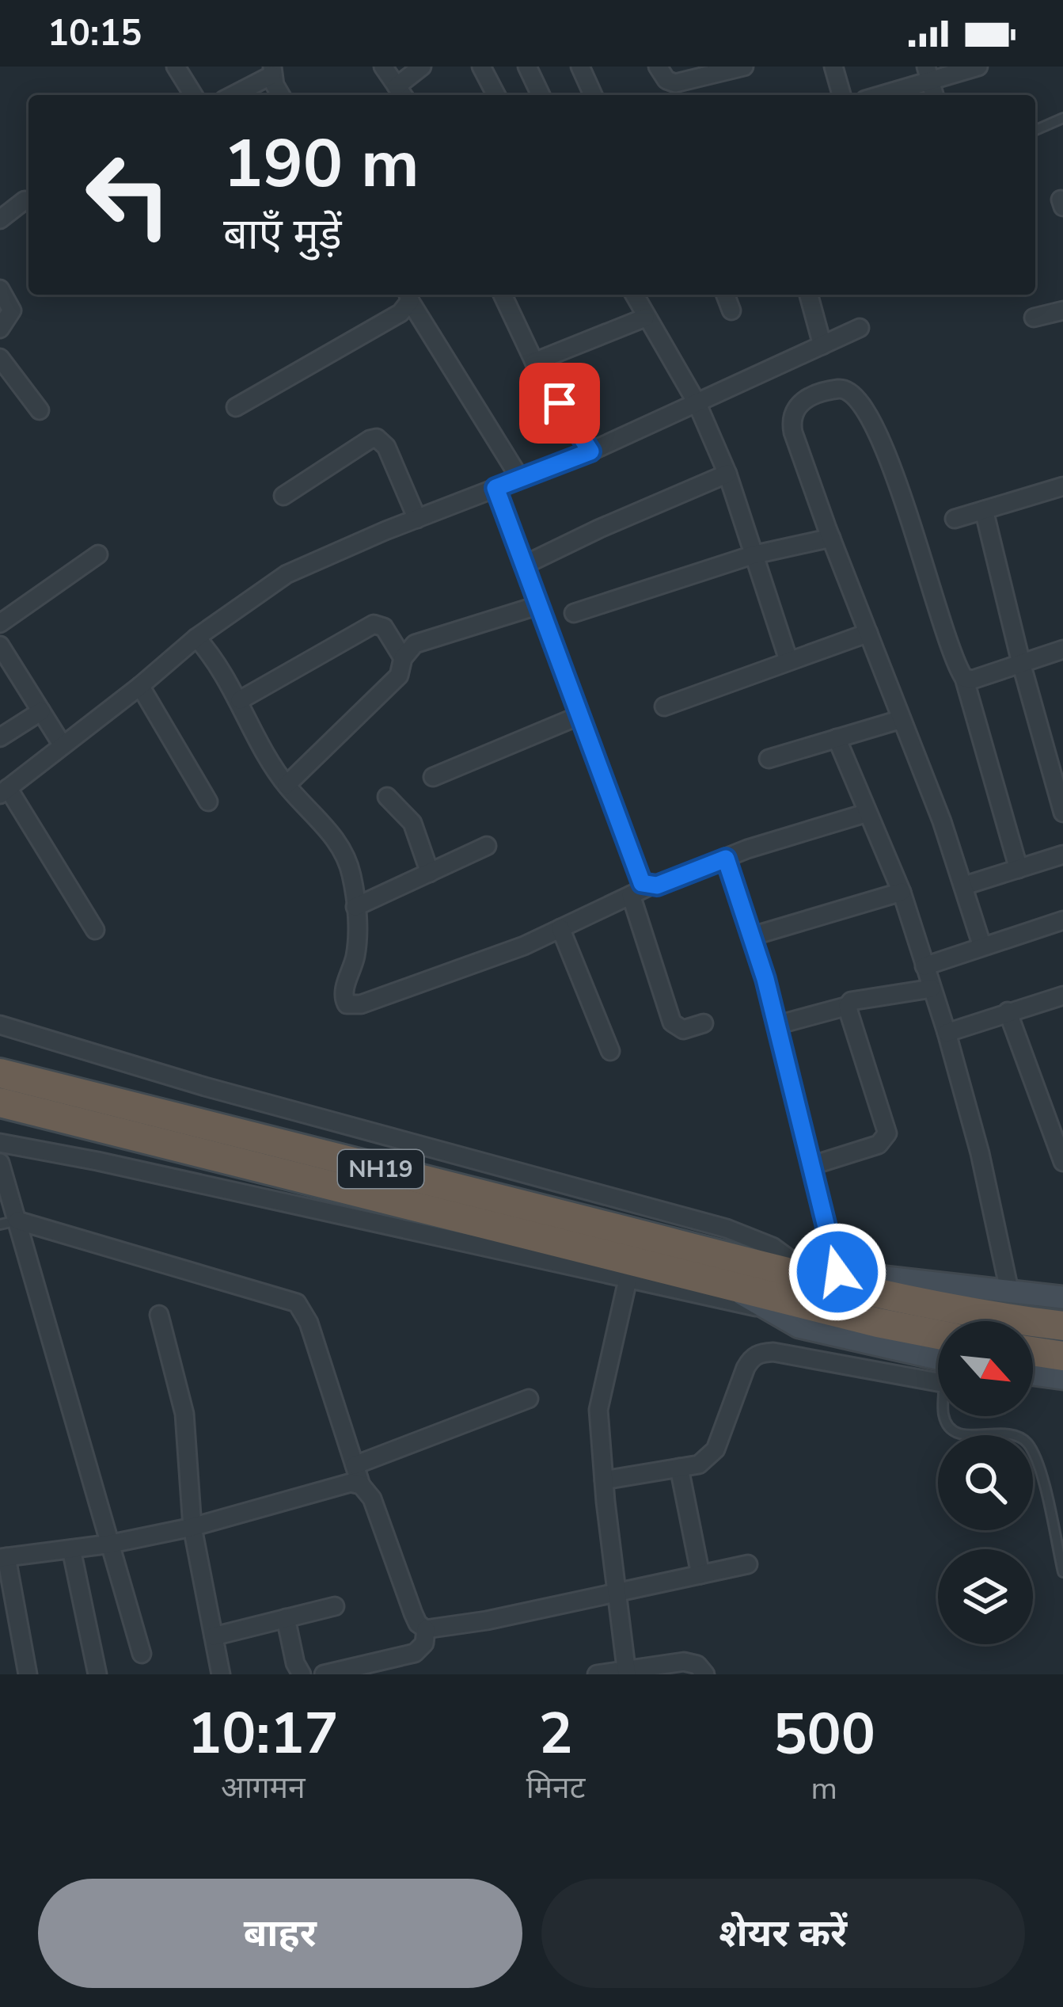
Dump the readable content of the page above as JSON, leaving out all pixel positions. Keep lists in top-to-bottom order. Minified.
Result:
{"streets":{"highway":["NH19"]},"north":"bottom right","page":{"status":"10:15","turn":["190 m","बाएँ मुड़ें"],"eta":["10:17","आगमन","2","मिनट","500","m"],"buttons":["बाहर","शेयर करें"]}}
